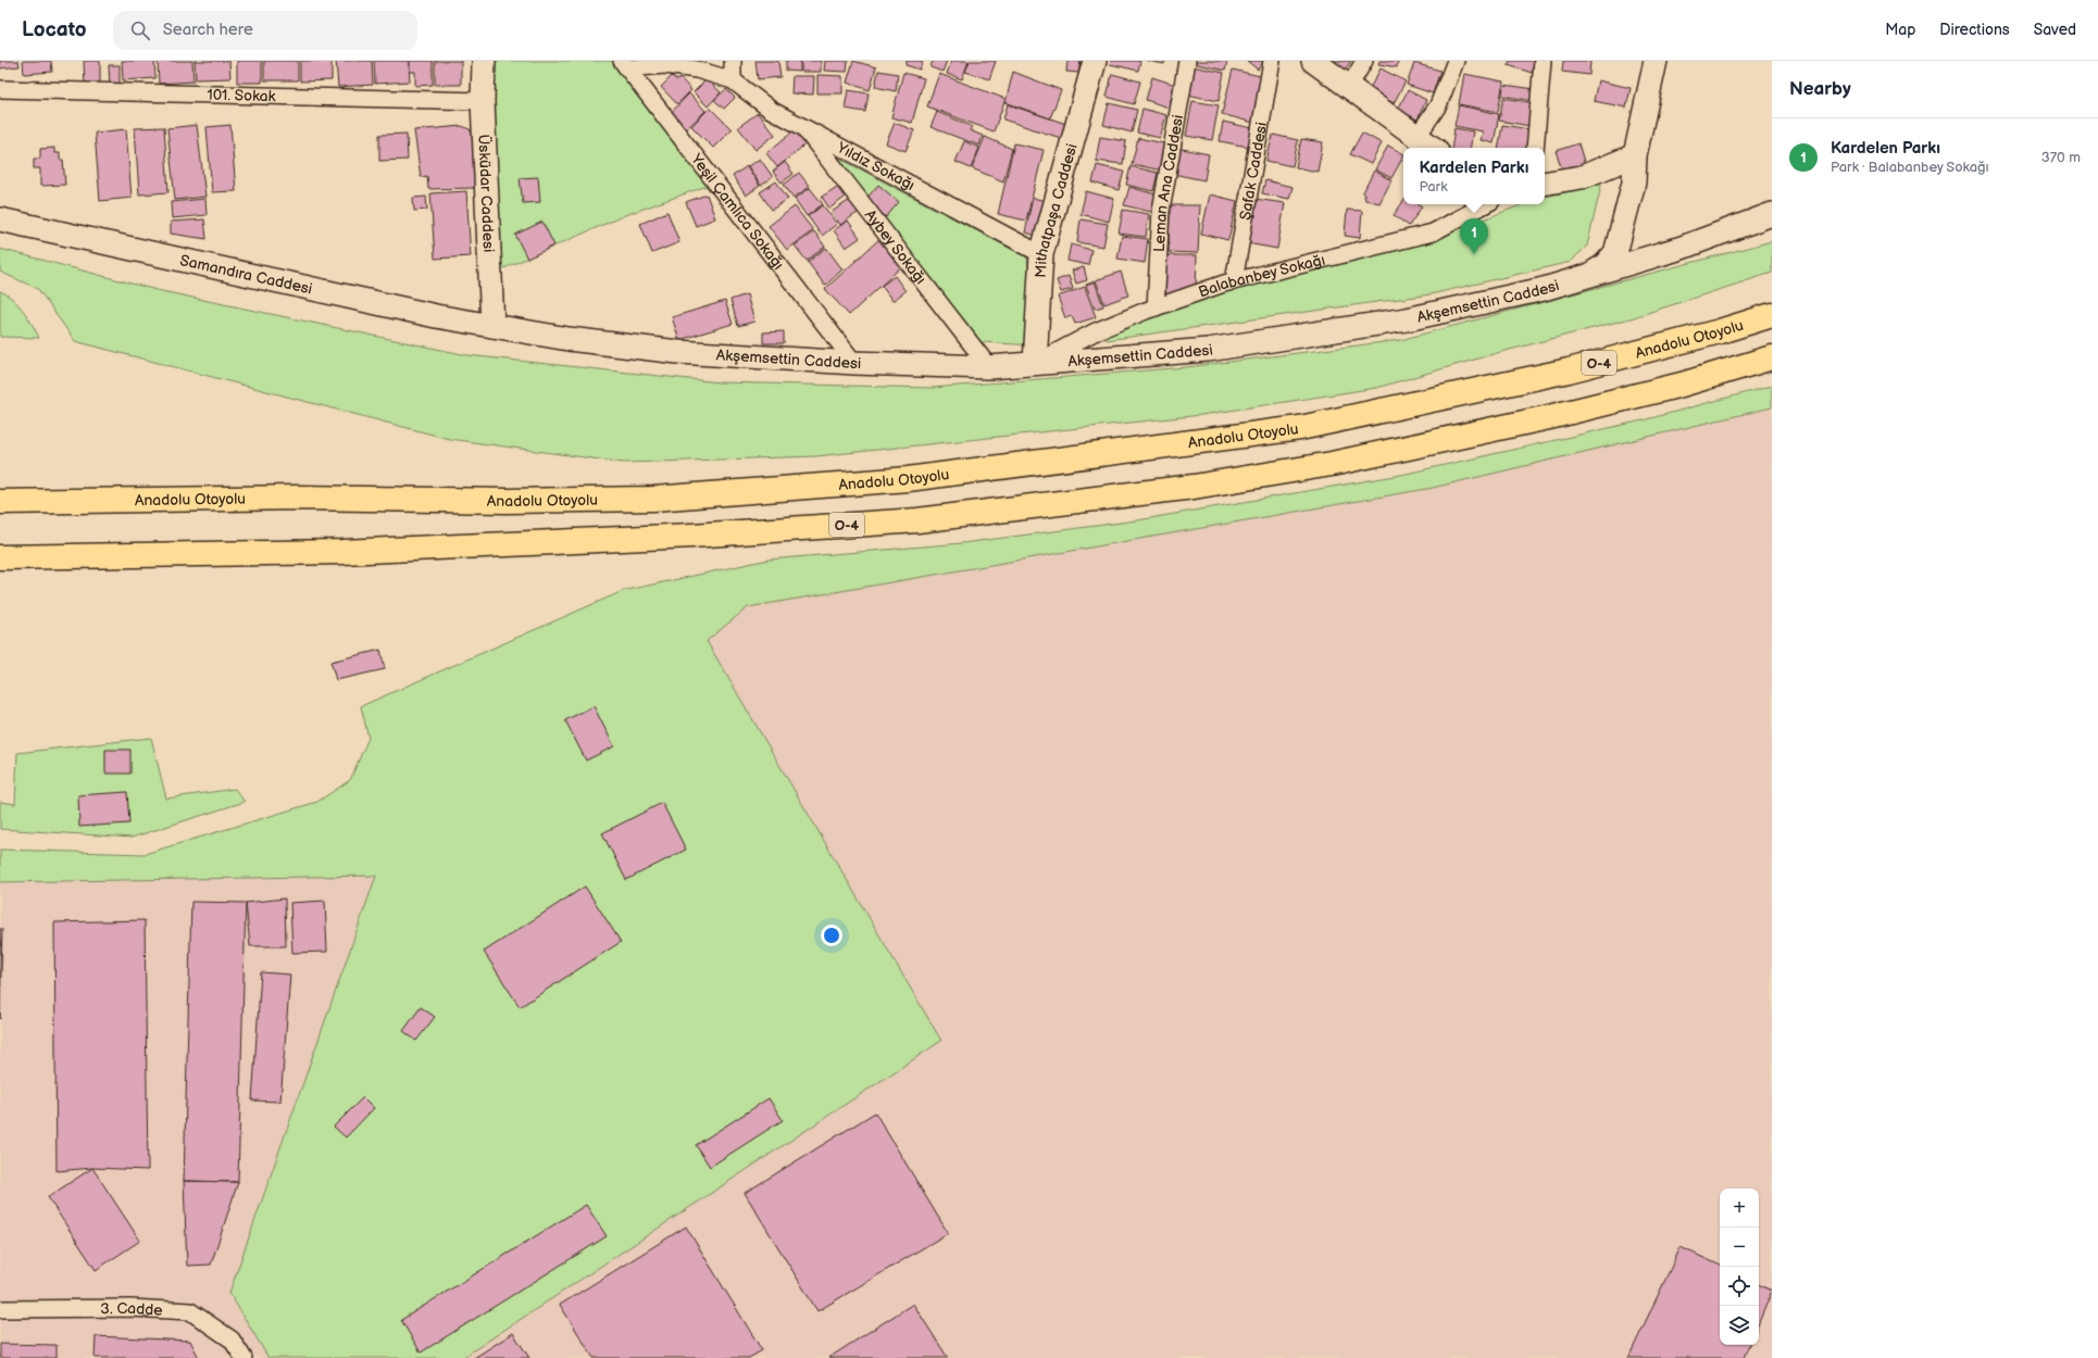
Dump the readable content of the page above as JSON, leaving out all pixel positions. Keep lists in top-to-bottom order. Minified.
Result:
{"streets":{"highway":["Anadolu Otoyolu","O-4"],"main road":["Üsküdar Caddesi","Mithatpaşa Caddesi","Samandıra Caddesi","Akşemsettin Caddesi"],"street":["101. Sokak","Yıldız Sokağı","Şafak Caddesi","Leman Ana Caddesi","Yeşil Çamlıca Sokağı","Aybey Sokağı","Balabanbey Sokağı","3. Cadde"]},"crossings":[["101. Sokak","Üsküdar Caddesi"],["Yıldız Sokağı","Mithatpaşa Caddesi"],["Yıldız Sokağı","Aybey Sokağı"],["Şafak Caddesi","Balabanbey Sokağı"],["Leman Ana Caddesi","Balabanbey Sokağı"],["Üsküdar Caddesi","Samandıra Caddesi"],["Üsküdar Caddesi","Akşemsettin Caddesi"],["Mithatpaşa Caddesi","Balabanbey Sokağı"],["Mithatpaşa Caddesi","Akşemsettin Caddesi"],["Yeşil Çamlıca Sokağı","Akşemsettin Caddesi"],["Aybey Sokağı","Akşemsettin Caddesi"],["Samandıra Caddesi","Akşemsettin Caddesi"],["Balabanbey Sokağı","Akşemsettin Caddesi"]],"page":{"header":"Locato","search":"Search here","nav":["Map","Directions","Saved"],"heading":"Nearby","list":[{"mark":"1","name":"Kardelen Parkı","note":"Park · Balabanbey Sokağı","value":"370 m"}],"popup":["Kardelen Parkı","Park"],"pins":"1","map_buttons":["+","−"]}}
